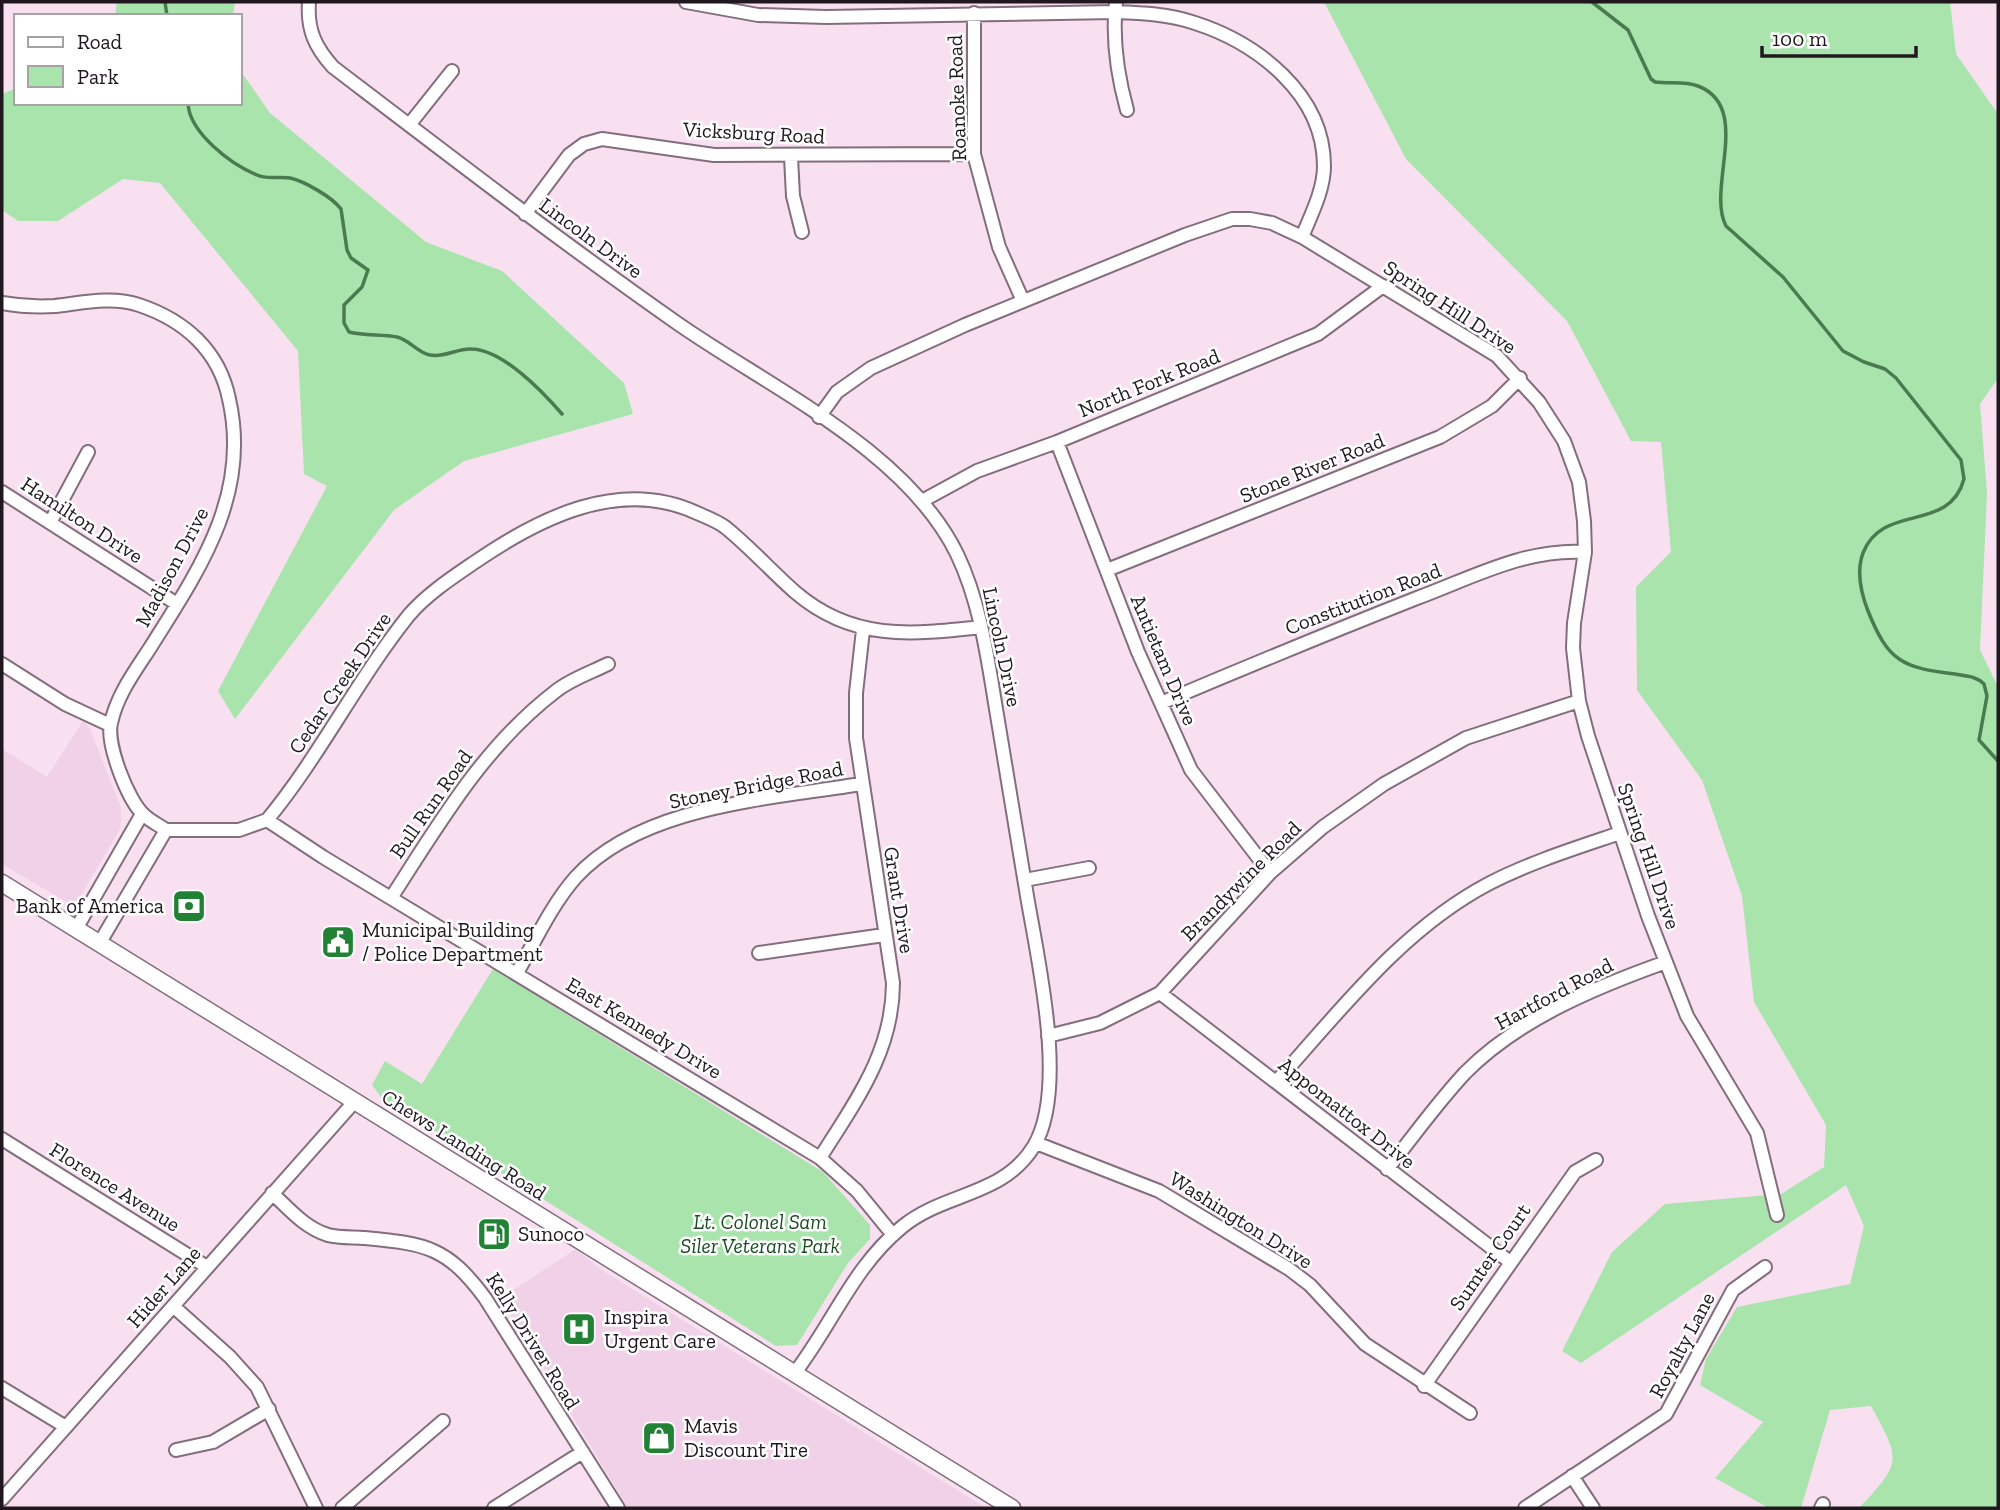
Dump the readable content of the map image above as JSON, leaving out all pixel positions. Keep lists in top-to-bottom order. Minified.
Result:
{"streets":{"main road":["Chews Landing Road"],"street":["Roanoke Road","Vicksburg Road","Lincoln Drive","Spring Hill Drive","North Fork Road","Stone River Road","Hamilton Drive","Madison Drive","Constitution Road","Antietam Drive","Cedar Creek Drive","Stoney Bridge Road","Bull Run Road","Brandywine Road","Grant Drive","Hartford Road","East Kennedy Drive","Appomattox Drive","Florence Avenue","Washington Drive","Sumter Court","Hider Lane","Kelly Driver Road","Royalty Lane"]},"crossings":[["Roanoke Road","Vicksburg Road"],["Roanoke Road","Spring Hill Drive"],["Vicksburg Road","Lincoln Drive"],["Lincoln Drive","Spring Hill Drive"],["Lincoln Drive","North Fork Road"],["Lincoln Drive","Cedar Creek Drive"],["Lincoln Drive","Brandywine Road"],["Lincoln Drive","East Kennedy Drive"],["Lincoln Drive","Chews Landing Road"],["Lincoln Drive","Washington Drive"],["Spring Hill Drive","North Fork Road"],["Spring Hill Drive","Stone River Road"],["Spring Hill Drive","Constitution Road"],["Spring Hill Drive","Brandywine Road"],["Spring Hill Drive","Hartford Road"],["North Fork Road","Antietam Drive"],["Stone River Road","Antietam Drive"],["Hamilton Drive","Madison Drive"],["Constitution Road","Antietam Drive"],["Antietam Drive","Brandywine Road"],["Cedar Creek Drive","Grant Drive"],["Cedar Creek Drive","East Kennedy Drive"],["Stoney Bridge Road","Grant Drive"],["Stoney Bridge Road","East Kennedy Drive"],["Bull Run Road","East Kennedy Drive"],["Brandywine Road","Appomattox Drive"],["Grant Drive","East Kennedy Drive"],["Hartford Road","Appomattox Drive"],["Appomattox Drive","Sumter Court"],["Chews Landing Road","Hider Lane"],["Florence Avenue","Hider Lane"],["Washington Drive","Sumter Court"],["Hider Lane","Kelly Driver Road"]],"parks":["Lt. Colonel Sam Siler Veterans Park"],"places":{"bank":["Bank of America"],"public building":["Municipal Building / Police Department"],"fuel station":["Sunoco"],"hospital":["Inspira Urgent Care"],"shop":["Mavis Discount Tire"]},"legend":["Road","Park"],"scale_bar":"100 m"}
